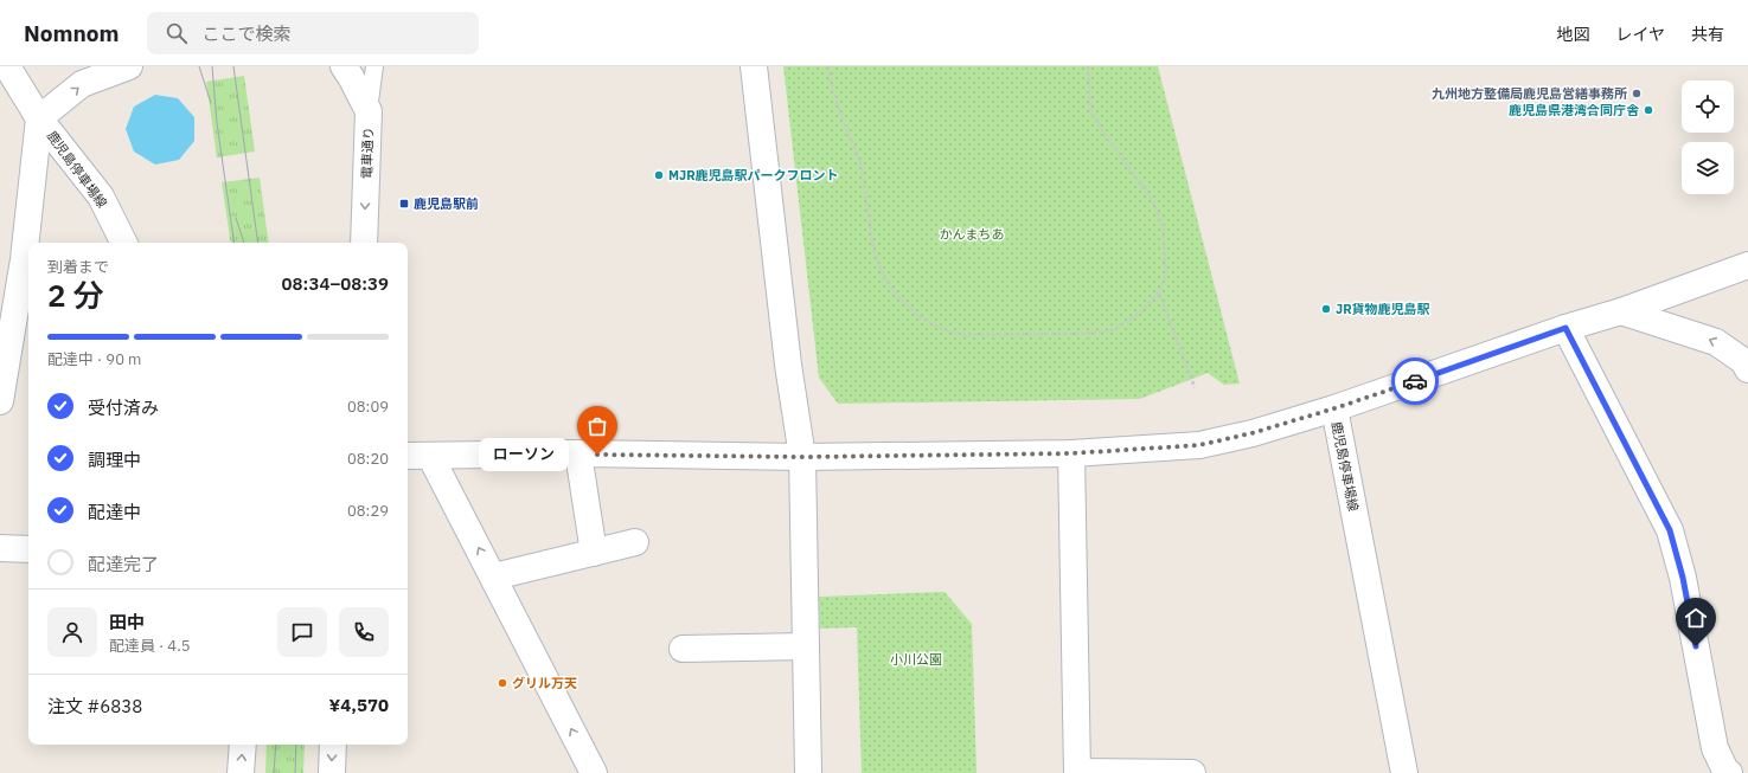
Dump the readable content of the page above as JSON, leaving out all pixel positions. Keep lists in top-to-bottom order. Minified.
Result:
{"streets":{"street":["電車通り","鹿児島停車場線"]},"one_way":["電車通り"],"parks":["かんまちあ","小川公園"],"places":{"other":["九州地方整備局鹿児島営繕事務所","鹿児島県港湾合同庁舎","MJR鹿児島駅パークフロント","JR貨物鹿児島駅","ローソン","グリル万天"],"transit":["鹿児島駅前"]},"page":{"header":"Nomnom","search":"ここで検索","nav":["地図","レイヤ","共有"],"heading":["2 分","到着まで","08:34–08:39"],"panel":["田中","配達員 · 4.5","注文 #6838","¥4,570"],"bar":"配達中 · 90 m","list":[["受付済み","08:09"],["調理中","08:20"],["配達中","08:29"],"配達完了"],"bubble":"ローソン"}}
